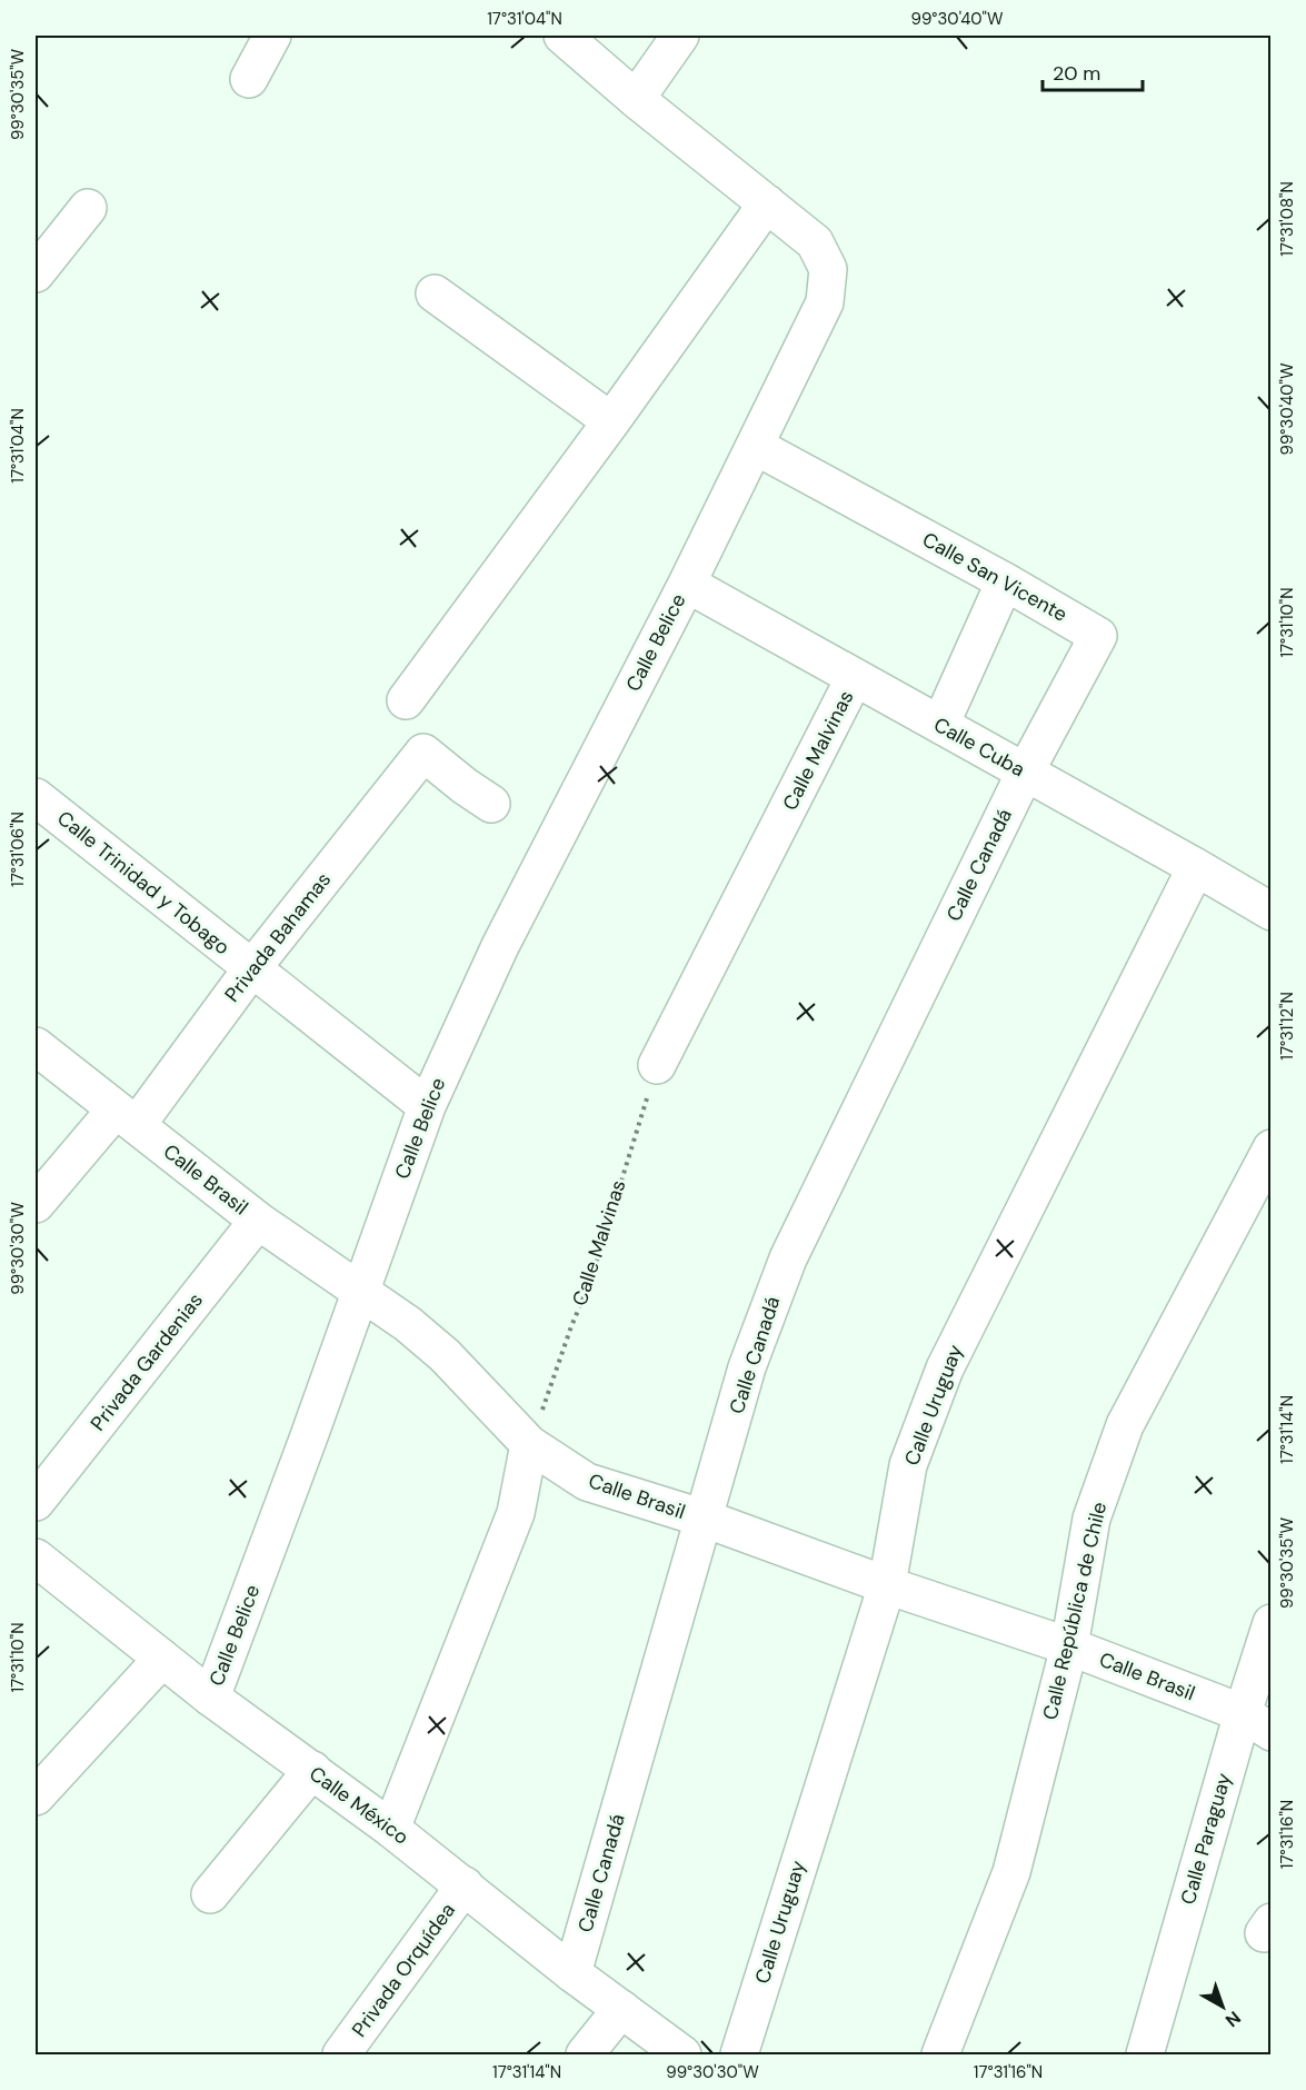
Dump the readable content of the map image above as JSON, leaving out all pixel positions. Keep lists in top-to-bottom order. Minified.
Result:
{"streets":{"street":["Calle San Vicente","Calle Belice","Calle Cuba","Calle Malvinas","Calle Canadá","Calle Trinidad y Tobago","Privada Bahamas","Calle Brasil","Privada Gardenias","Calle Uruguay","Calle República de Chile","Calle México","Calle Paraguay","Privada Orquídea"]},"crossings":[["Calle San Vicente","Calle Belice"],["Calle San Vicente","Calle Cuba"],["Calle San Vicente","Calle Canadá"],["Calle Belice","Calle Cuba"],["Calle Belice","Calle Trinidad y Tobago"],["Calle Belice","Calle Brasil"],["Calle Belice","Calle México"],["Calle Cuba","Calle Malvinas"],["Calle Cuba","Calle Canadá"],["Calle Cuba","Calle Uruguay"],["Calle Malvinas","Calle Brasil"],["Calle Canadá","Calle Brasil"],["Calle Canadá","Calle México"],["Calle Trinidad y Tobago","Privada Bahamas"],["Privada Bahamas","Calle Brasil"],["Calle Brasil","Privada Gardenias"],["Calle Brasil","Calle Uruguay"],["Calle Brasil","Calle República de Chile"],["Calle Brasil","Calle Paraguay"],["Calle México","Privada Orquídea"]],"scale_bar":"20 m","north":"bottom right","coordinates":["17°31'04\"N","99°30'40\"W","99°30'35\"W","17°31'08\"N","17°31'10\"N","17°31'06\"N","17°31'12\"N","99°30'30\"W","17°31'14\"N","17°31'16\"N"]}
